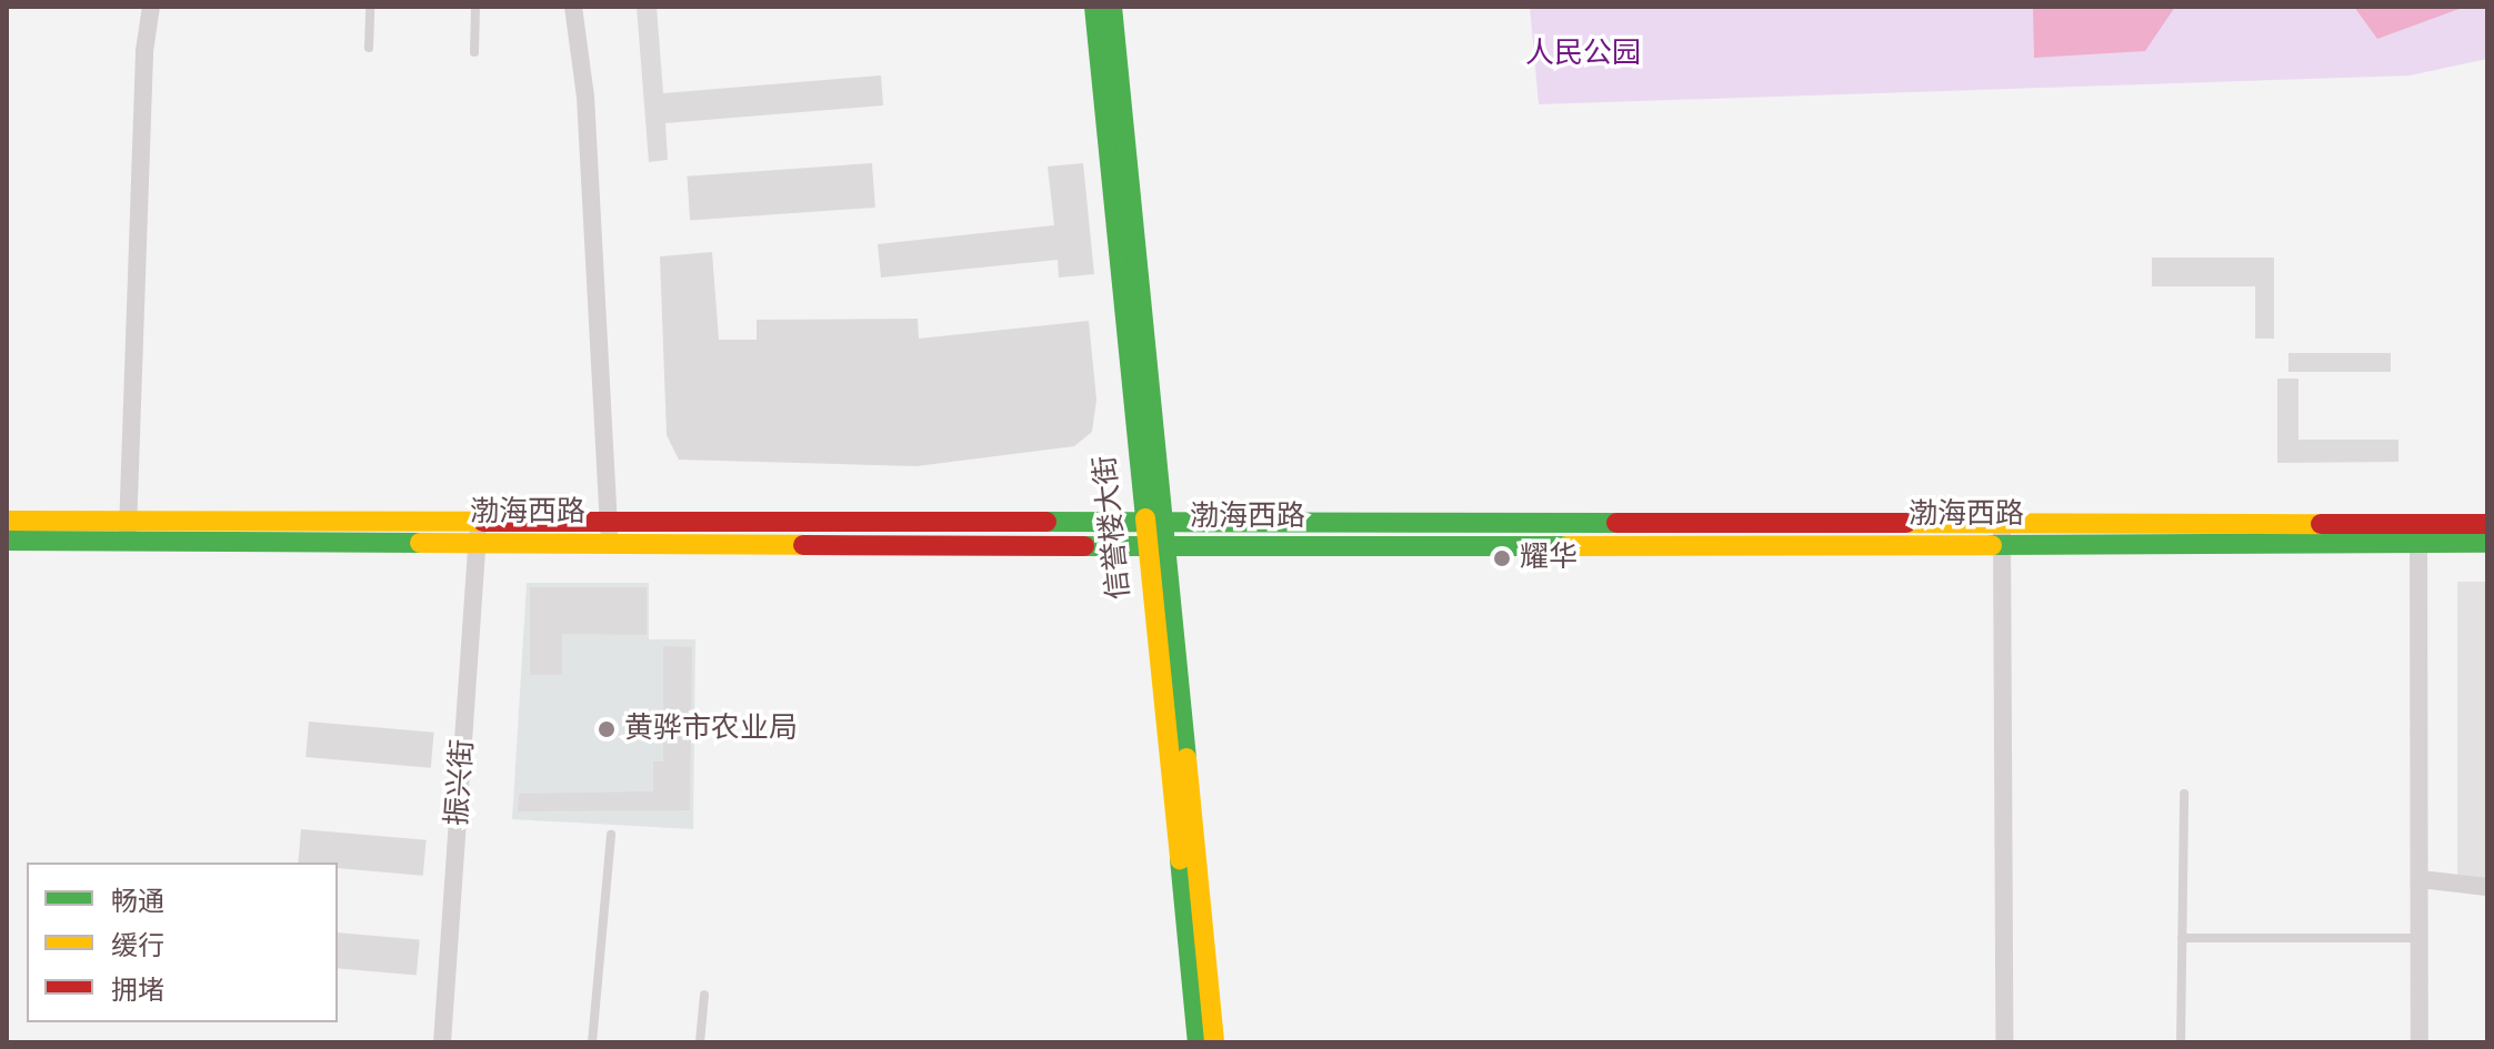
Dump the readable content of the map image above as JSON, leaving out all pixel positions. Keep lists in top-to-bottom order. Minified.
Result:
{"streets":{"main road":["渤海西路","信誉楼大街"],"street":["振兴街"]},"crossings":[["渤海西路","信誉楼大街"],["渤海西路","振兴街"]],"parks":["人民公园"],"places":["耀华","黄骅市农业局"],"legend":["畅通","缓行","拥堵"]}
